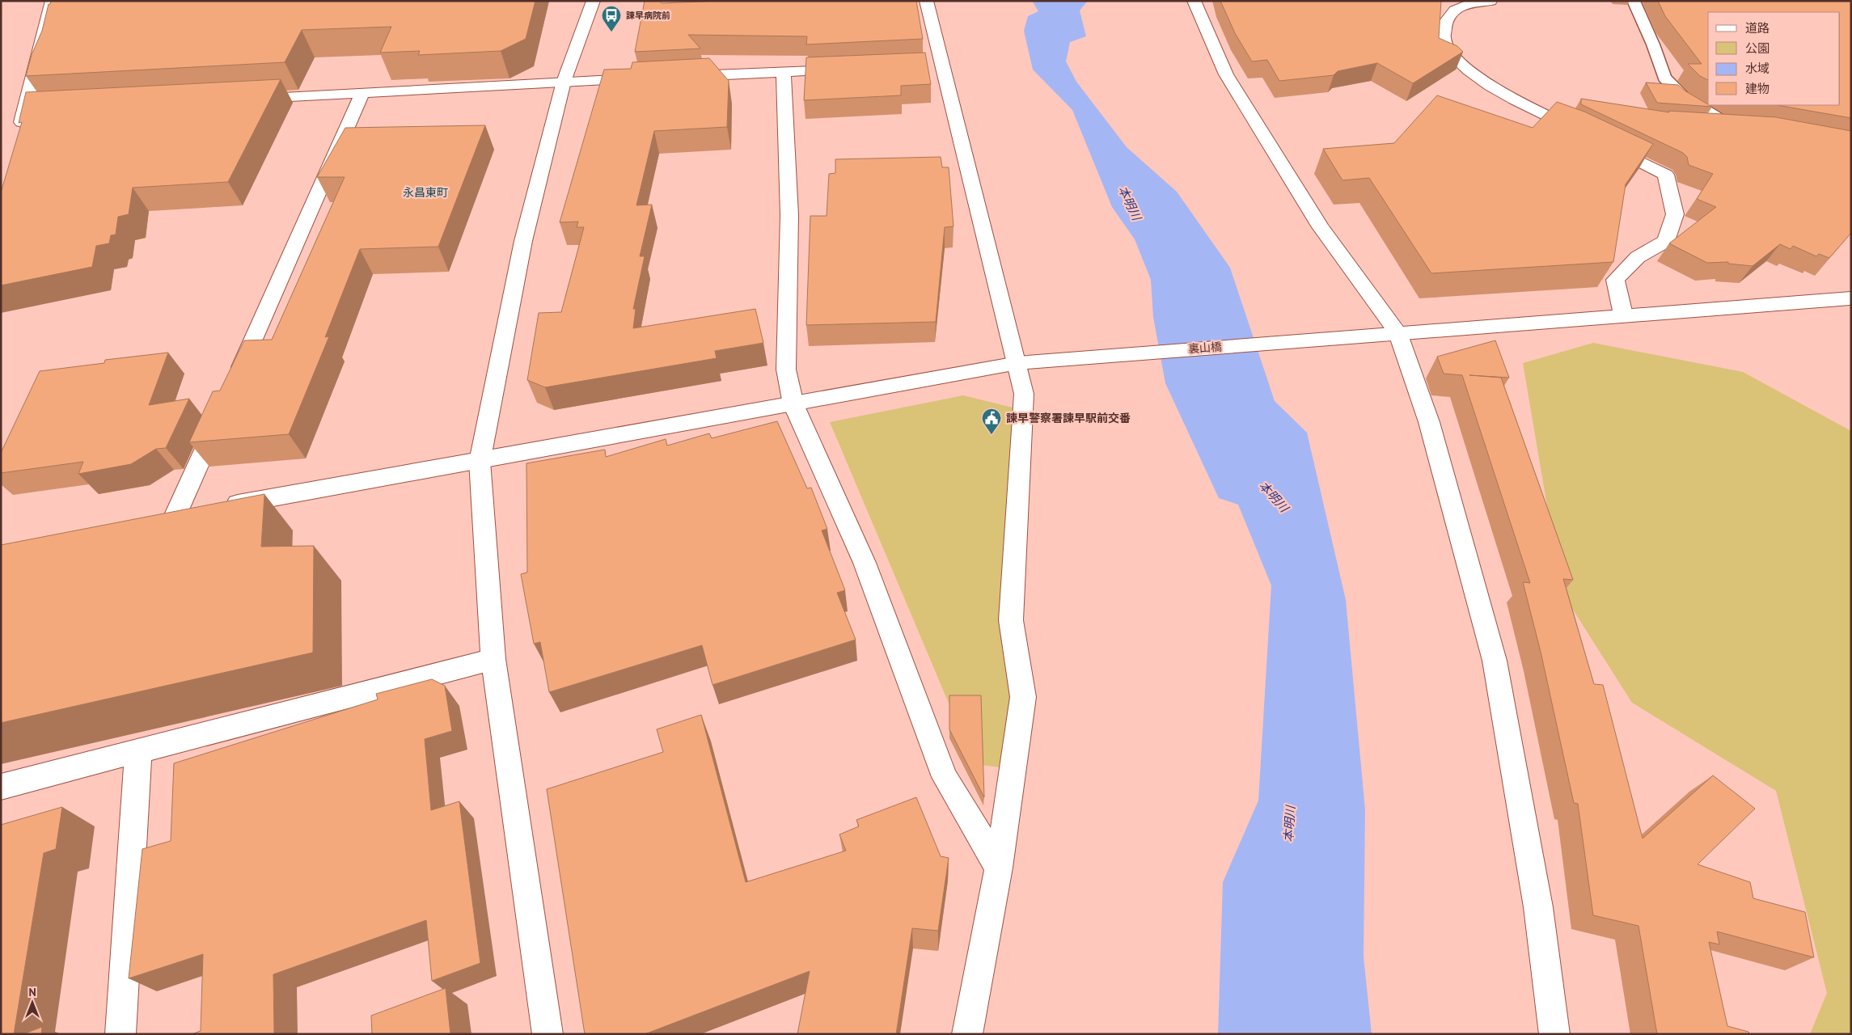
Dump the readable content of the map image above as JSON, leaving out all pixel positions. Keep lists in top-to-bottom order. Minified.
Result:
{"streets":{"street":["裏山橋"]},"districts":["永昌東町"],"water":["本明川"],"places":{"bus stop":["諫早病院前"],"public building":["諫早警察署諫早駅前交番"]},"legend":["道路","公園","水域","建物"],"north":"top"}
